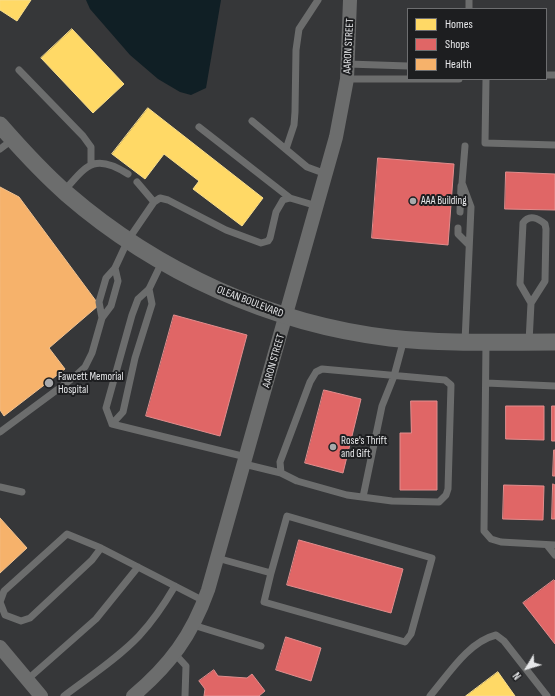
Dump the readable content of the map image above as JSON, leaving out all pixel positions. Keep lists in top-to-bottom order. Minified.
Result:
{"streets":{"street":["AARON STREET","OLEAN BOULEVARD"]},"crossings":[["AARON STREET","OLEAN BOULEVARD"]],"places":["AAA Building","Fawcett Memorial Hospital","Rose's Thrift and Gift"],"legend":["Homes","Shops","Health"],"north":"bottom left"}
